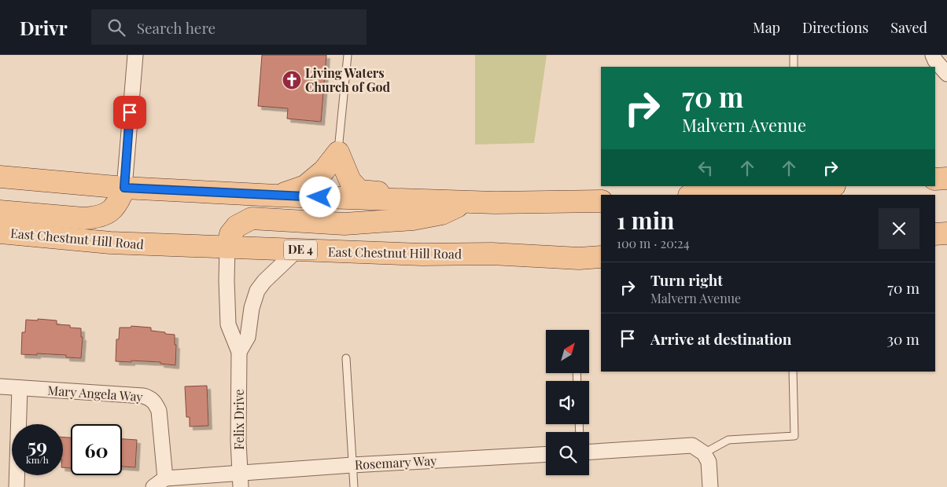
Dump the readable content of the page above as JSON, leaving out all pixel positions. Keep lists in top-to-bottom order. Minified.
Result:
{"streets":{"main road":["East Chestnut Hill Road","DE 4"],"street":["Mary Angela Way","Felix Drive","Rosemary Way"]},"crossings":[["East Chestnut Hill Road","Felix Drive"],["Mary Angela Way","Felix Drive"],["Mary Angela Way","Rosemary Way"],["Felix Drive","Rosemary Way"]],"places":{"church":["Living Waters Church of God"]},"north":"top right","page":{"header":"Drivr","search":"Search here","nav":["Map","Directions","Saved"],"turn":["70 m","Malvern Avenue"],"heading":["1 min","100 m · 20:24"],"list":[{"name":"Turn right","note":"Malvern Avenue","value":"70 m"},{"name":"Arrive at destination","value":"30 m"}],"speed":"59 km/h","limit":"60"}}
